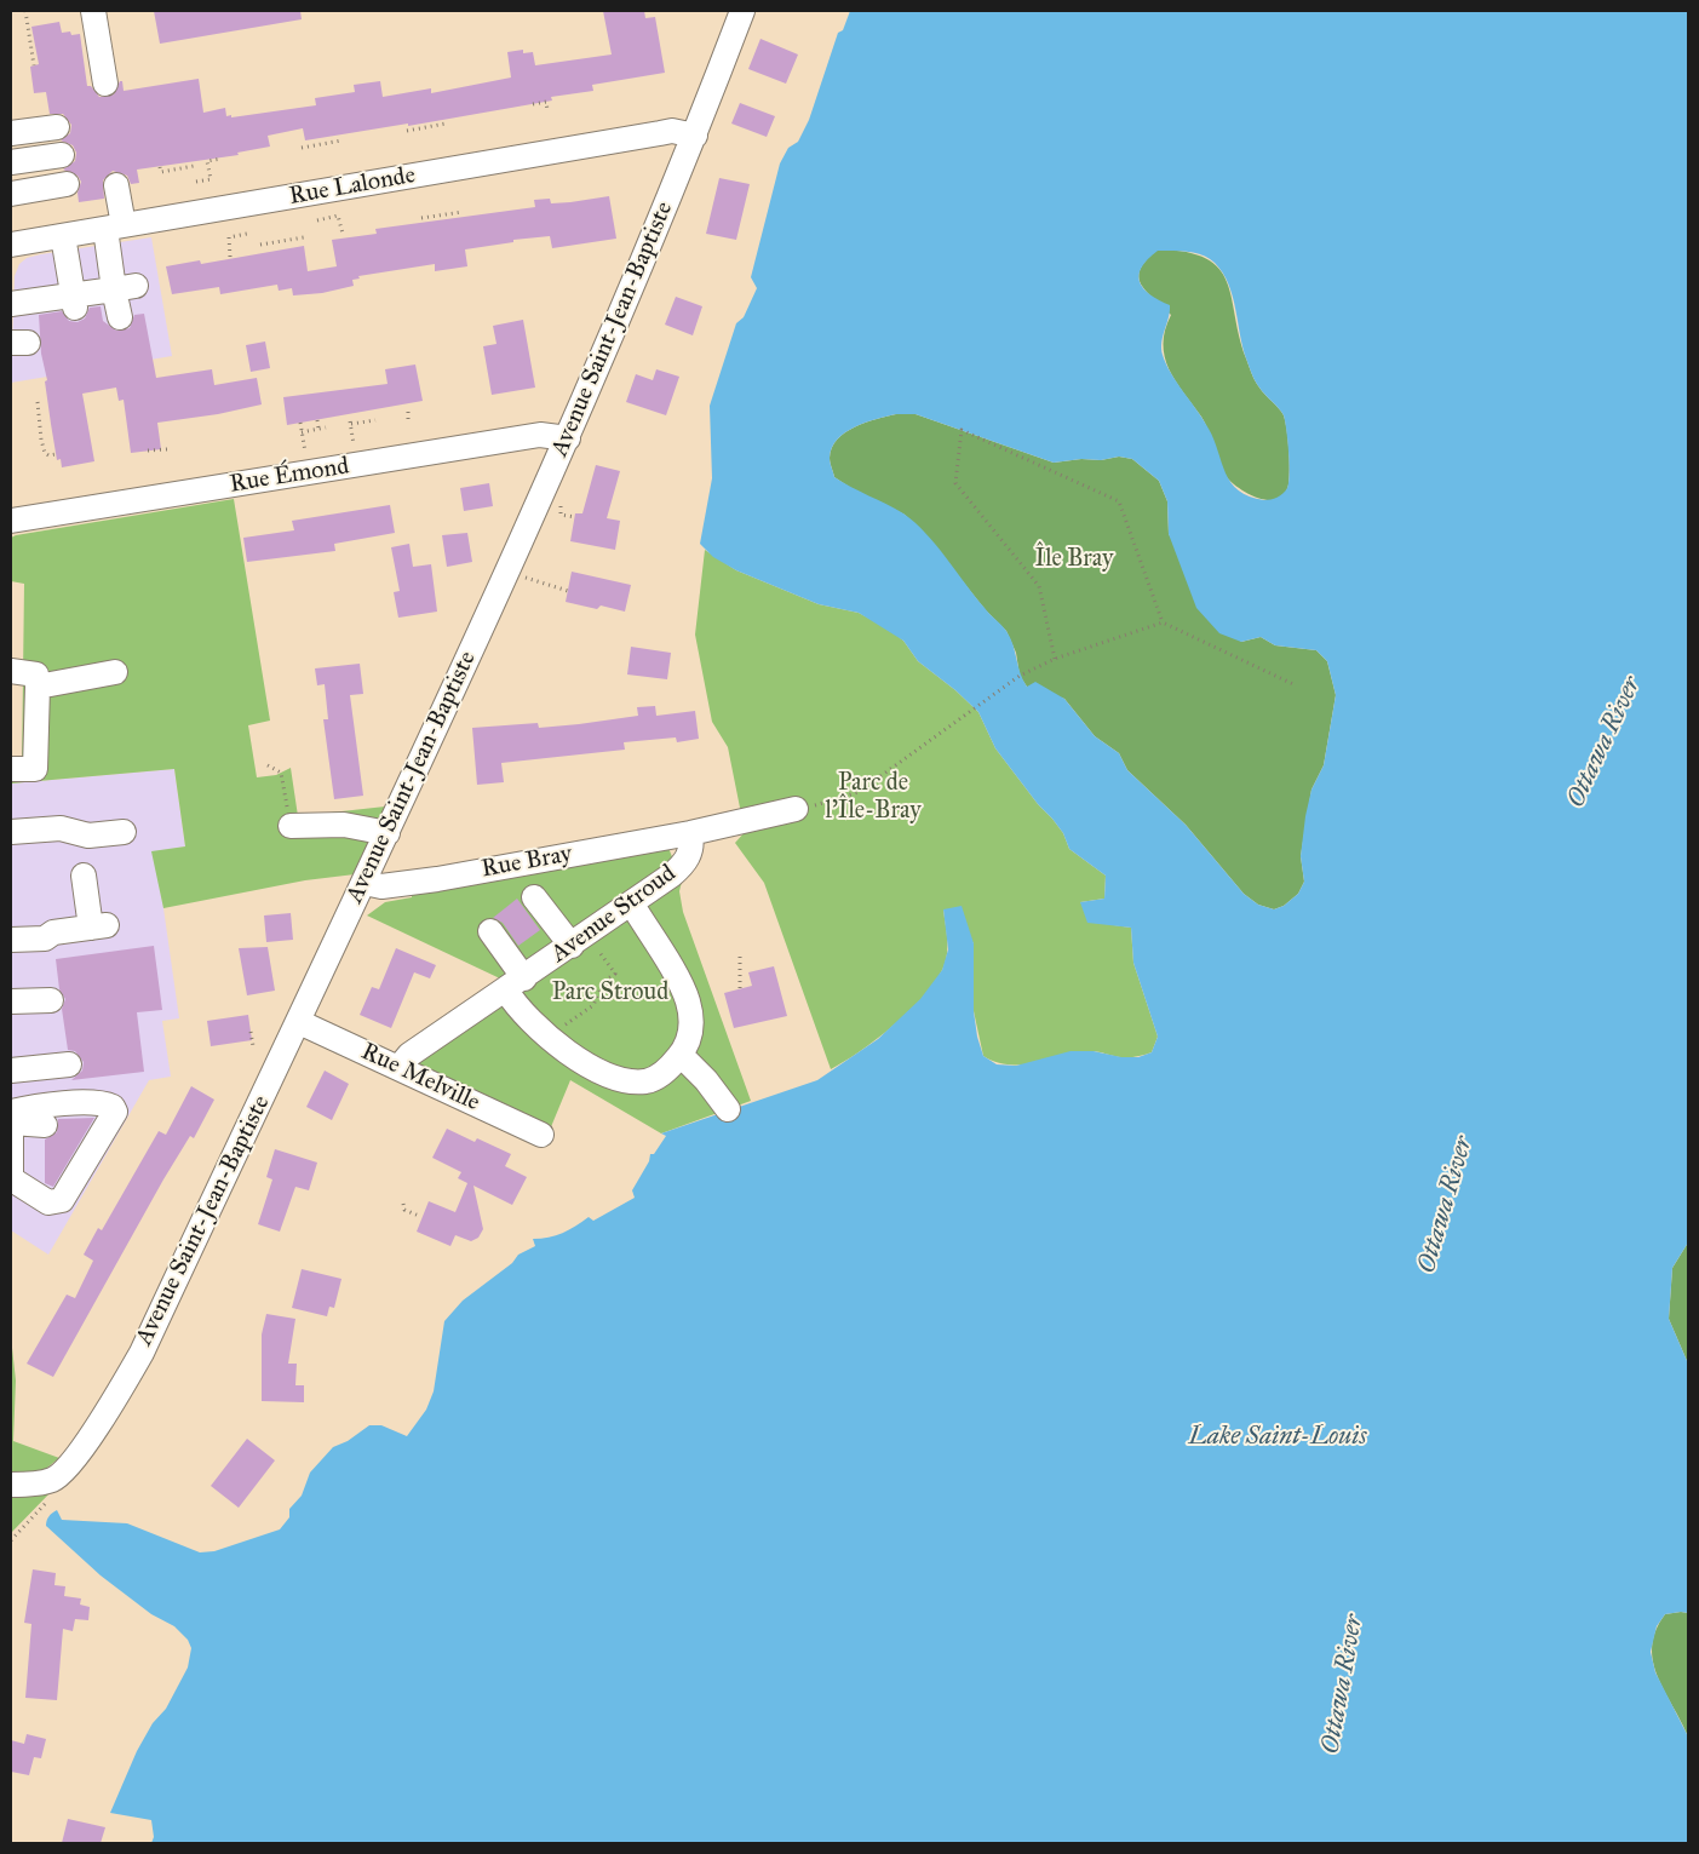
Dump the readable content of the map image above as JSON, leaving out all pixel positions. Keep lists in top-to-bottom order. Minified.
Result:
{"streets":{"street":["Rue Lalonde","Avenue Saint-Jean-Baptiste","Rue Émond","Rue Bray","Avenue Stroud","Rue Melville"]},"crossings":[["Rue Lalonde","Avenue Saint-Jean-Baptiste"],["Avenue Saint-Jean-Baptiste","Rue Émond"],["Avenue Saint-Jean-Baptiste","Rue Bray"],["Avenue Saint-Jean-Baptiste","Rue Melville"],["Rue Bray","Avenue Stroud"],["Avenue Stroud","Rue Melville"]],"water":["Ottawa River","Lake Saint-Louis"],"parks":["Île Bray","Parc de l'Île-Bray","Parc Stroud"]}
